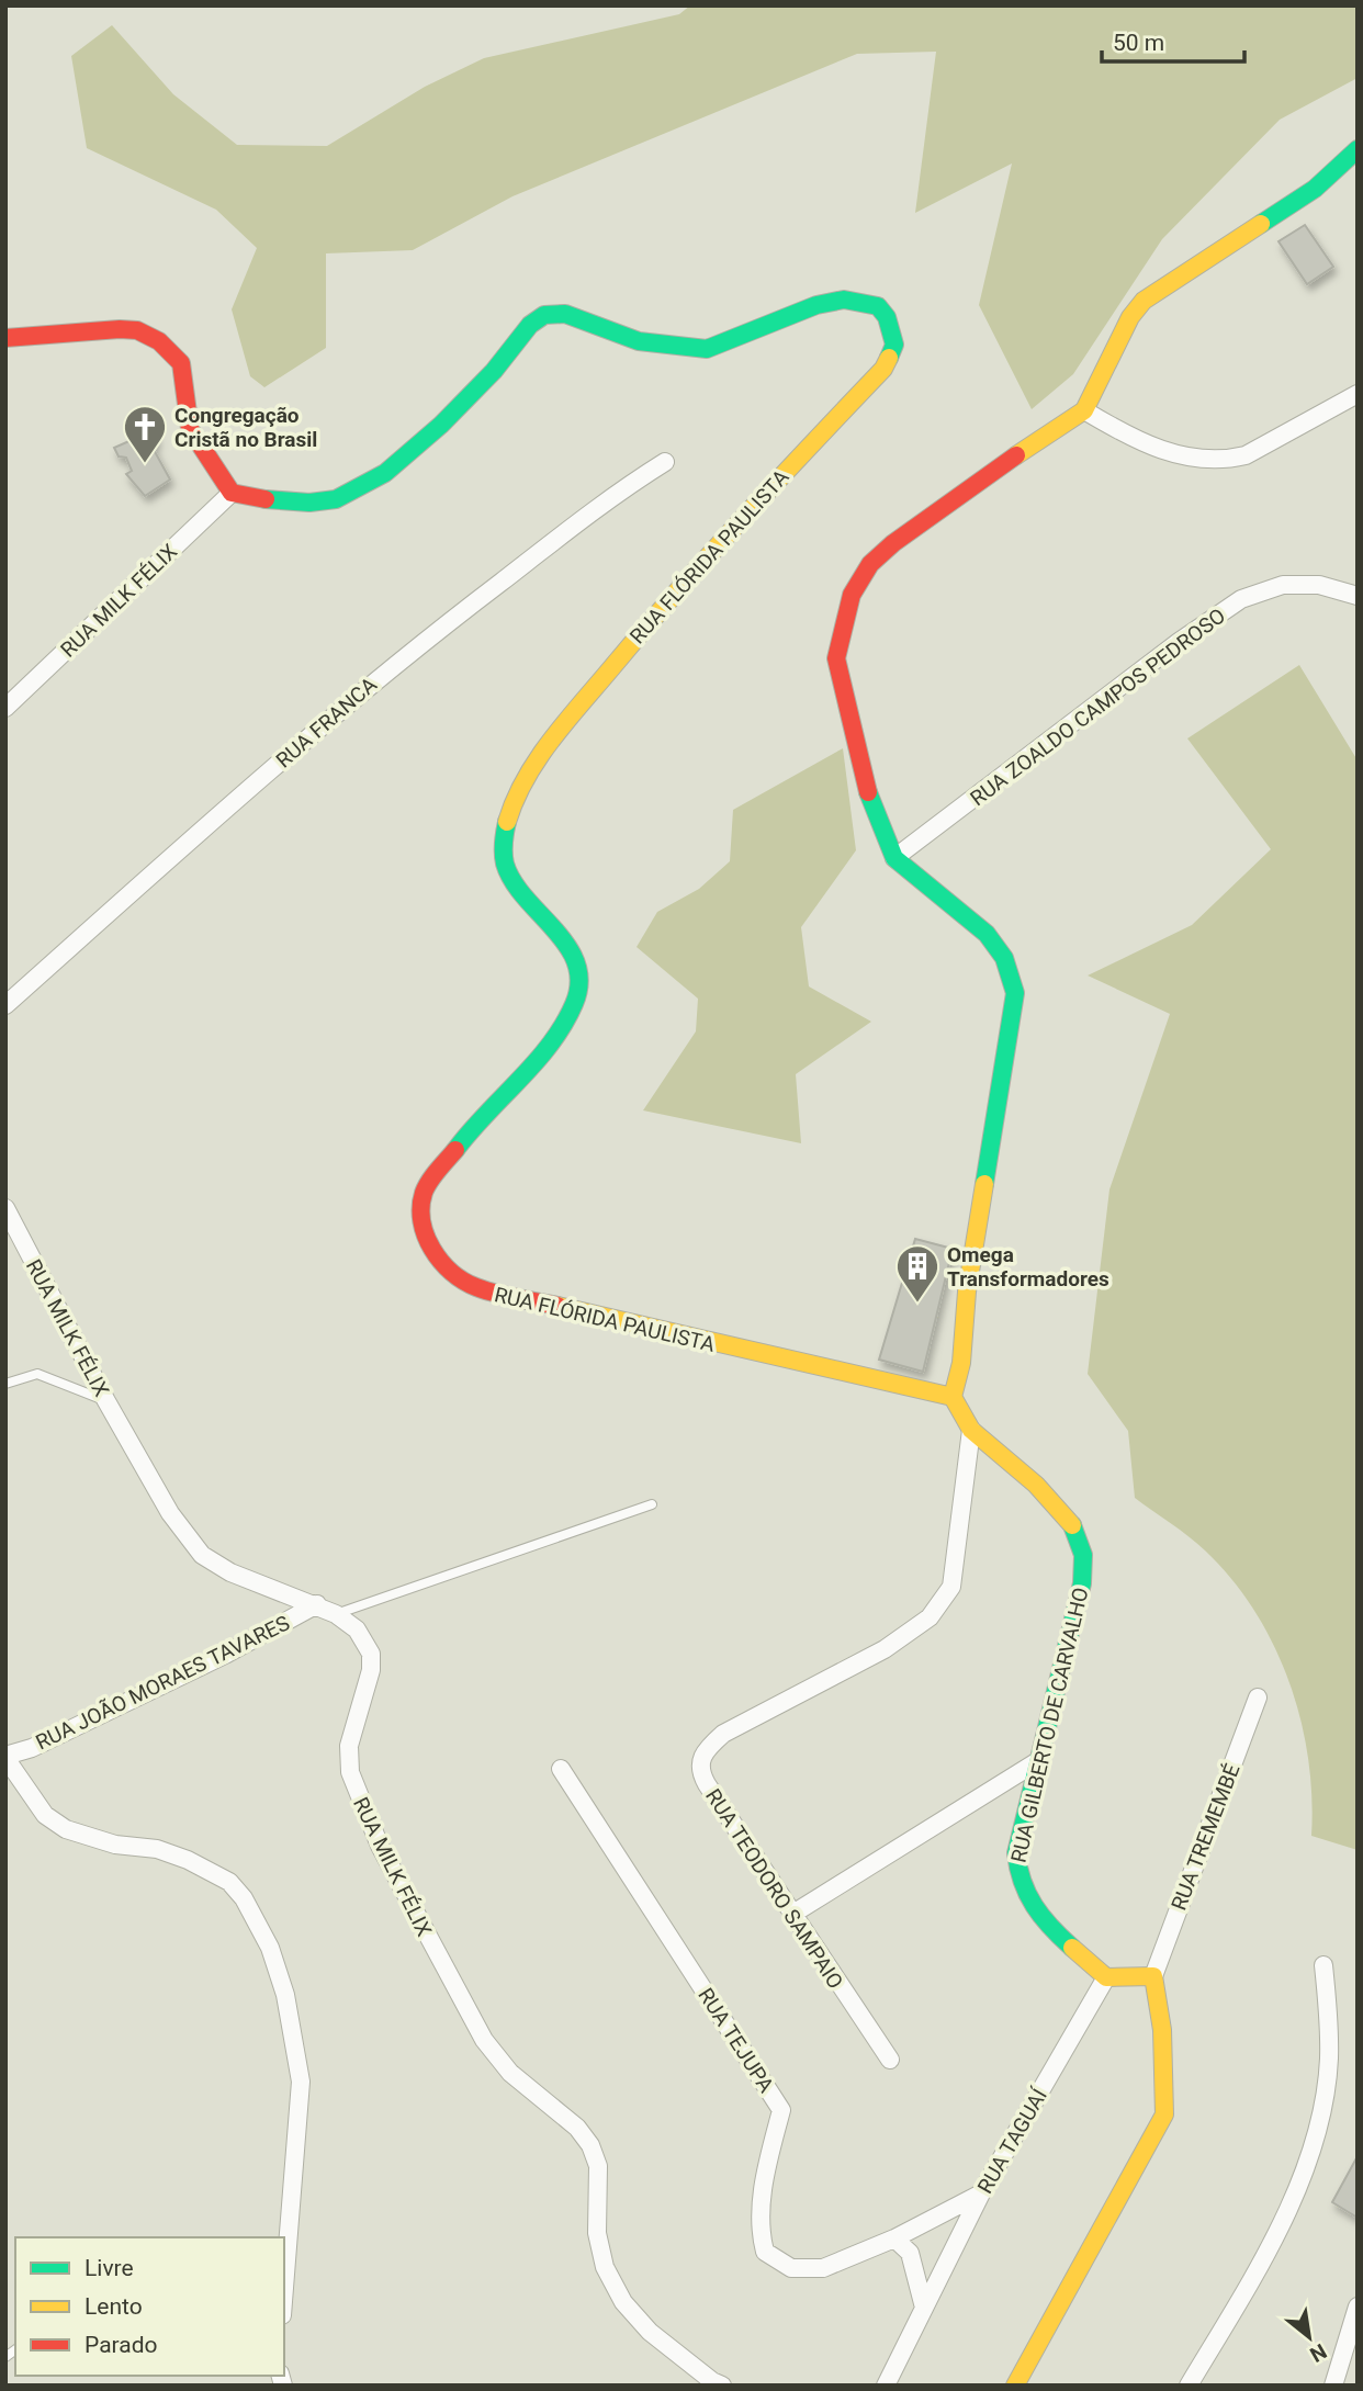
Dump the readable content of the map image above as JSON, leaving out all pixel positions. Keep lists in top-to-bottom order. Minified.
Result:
{"streets":{"street":["RUA FLÓRIDA PAULISTA","RUA MILK FÉLIX","RUA ZOALDO CAMPOS PEDROSO","RUA FRANCA","RUA JOÃO MORAES TAVARES","RUA GILBERTO DE CARVALHO","RUA TREMEMBÉ","RUA TEODORO SAMPAIO","RUA TEJUPA","RUA TAGUAÍ"]},"crossings":[["RUA FLÓRIDA PAULISTA","RUA MILK FÉLIX"],["RUA FLÓRIDA PAULISTA","RUA GILBERTO DE CARVALHO"],["RUA MILK FÉLIX","RUA JOÃO MORAES TAVARES"],["RUA GILBERTO DE CARVALHO","RUA TEODORO SAMPAIO"],["RUA GILBERTO DE CARVALHO","RUA TAGUAÍ"],["RUA TEJUPA","RUA TAGUAÍ"]],"places":{"church":["Congregação Cristã no Brasil"],"building":["Omega Transformadores"]},"legend":["Livre","Lento","Parado"],"scale_bar":"50 m","north":"bottom right"}
